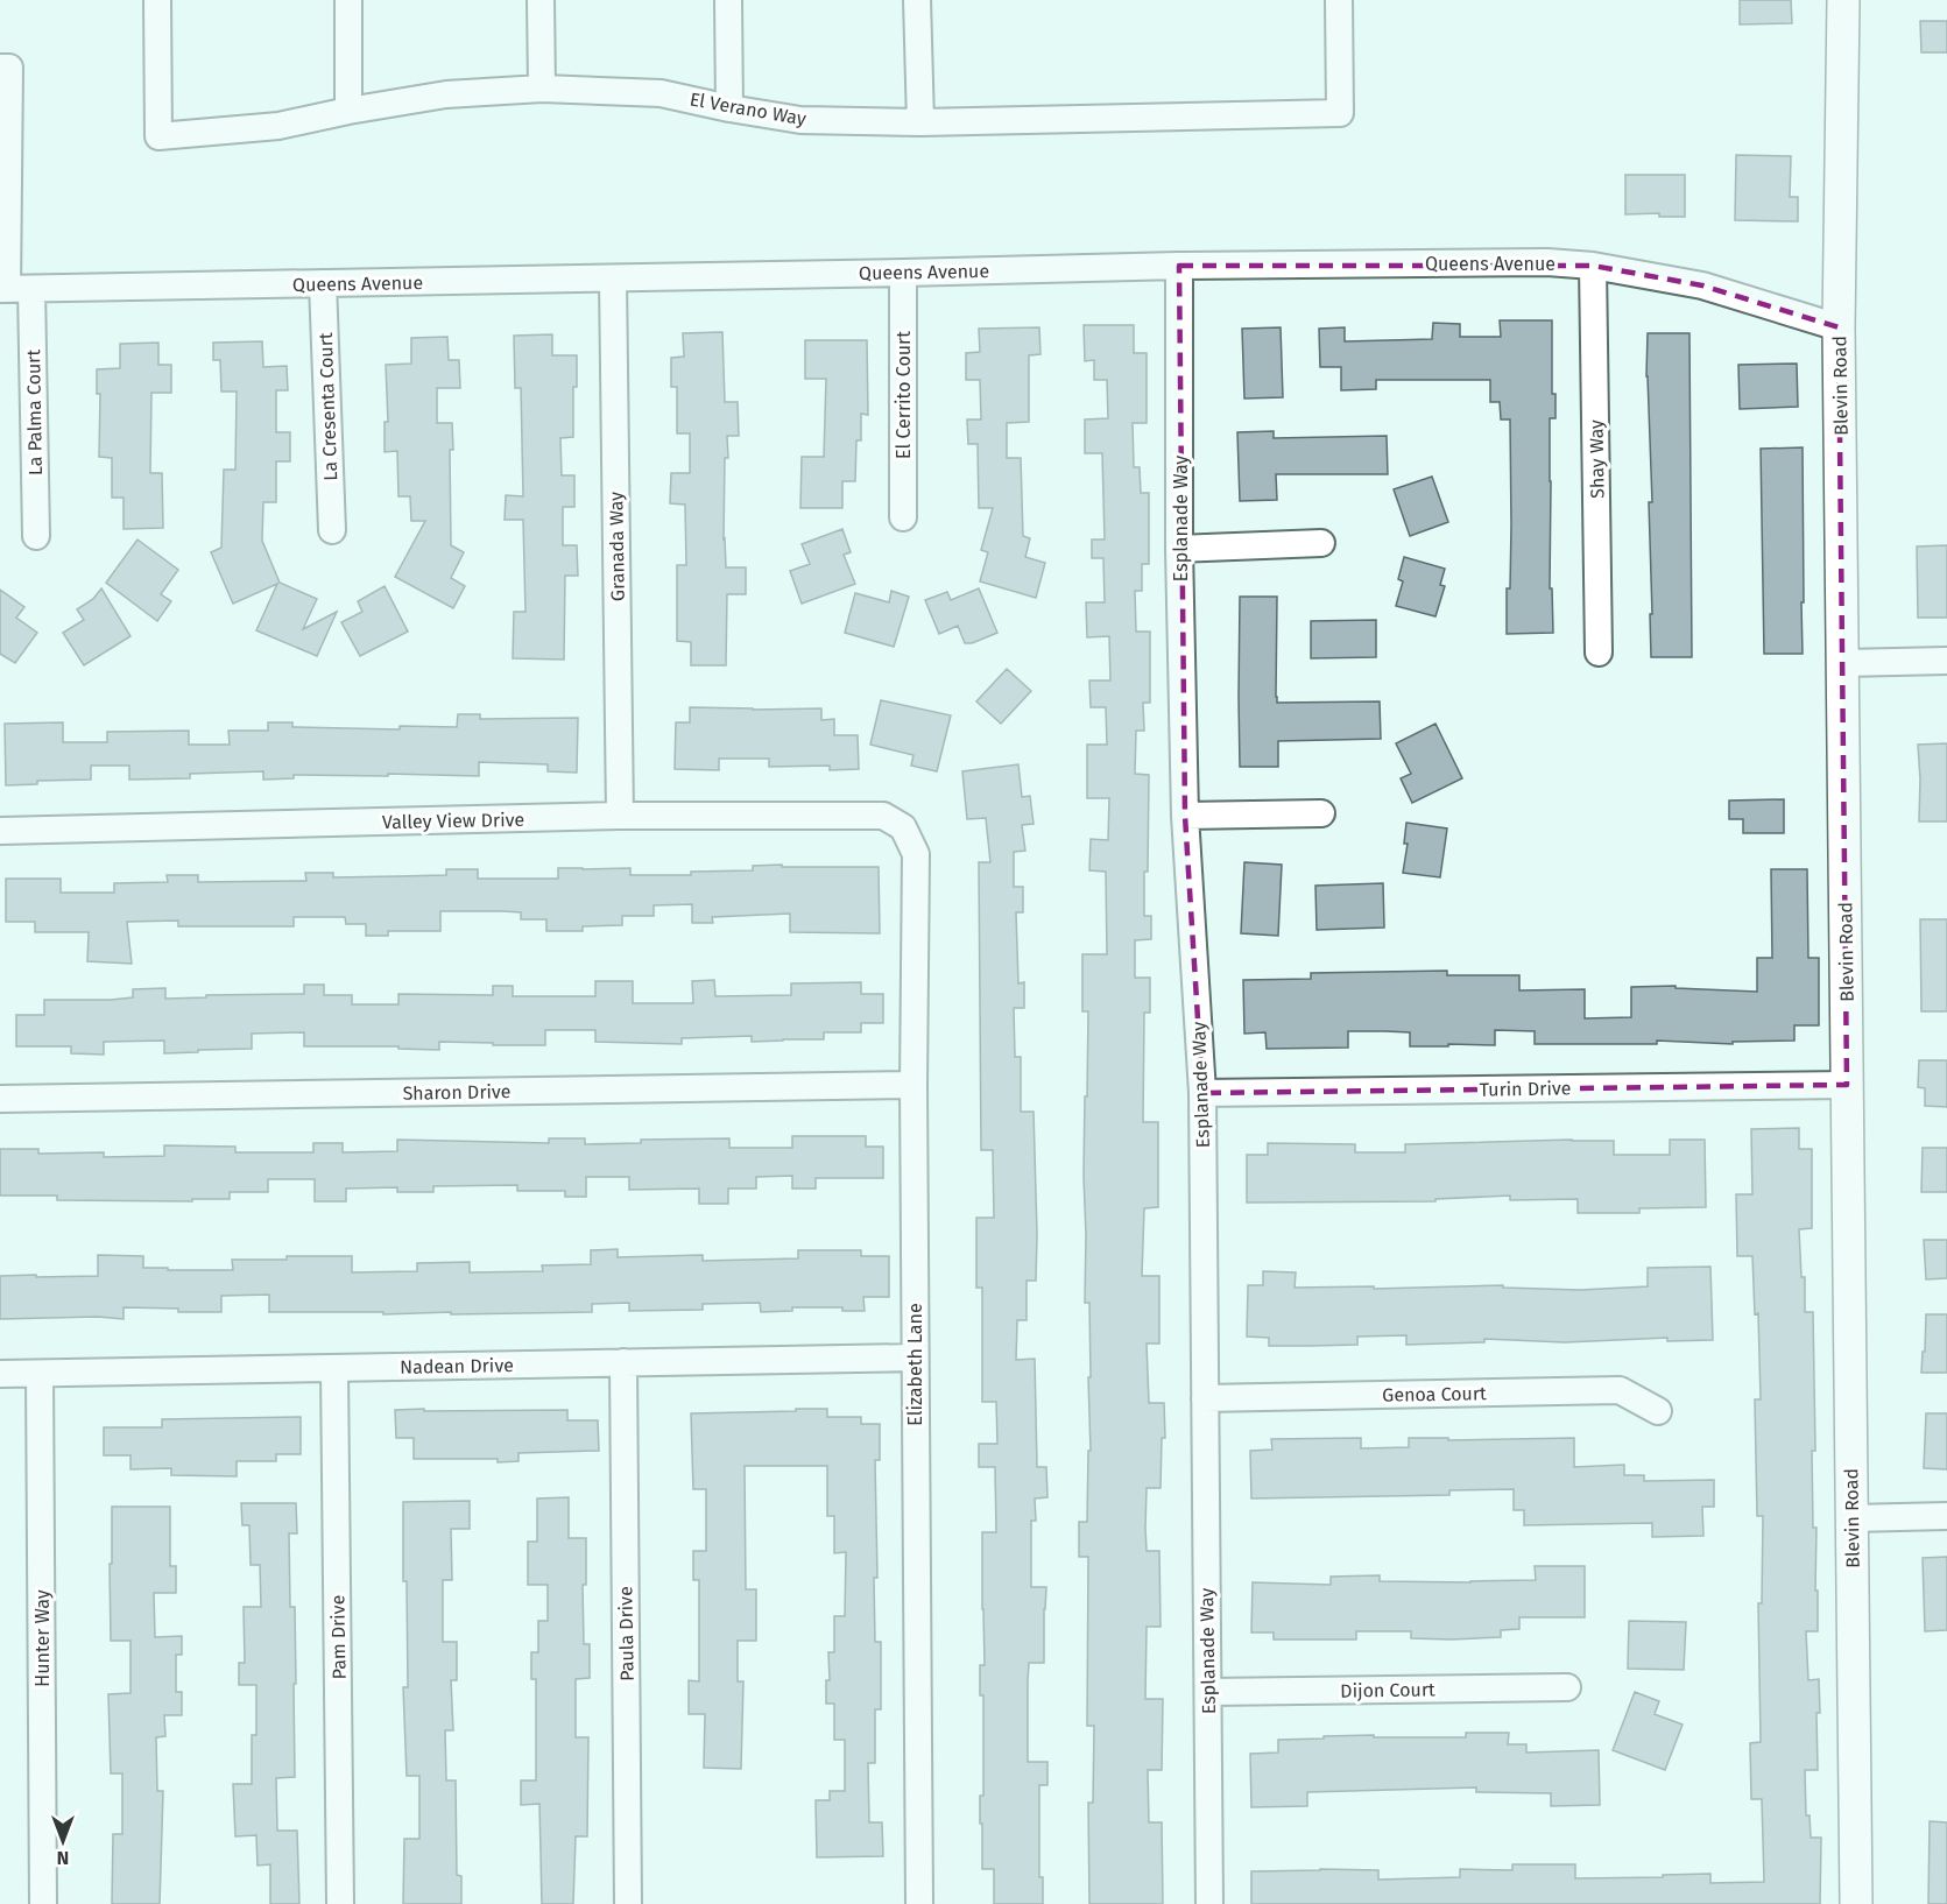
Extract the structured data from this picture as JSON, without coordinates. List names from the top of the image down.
{
  "streets": {
    "street": [
      "El Verano Way",
      "Queens Avenue",
      "Blevin Road",
      "El Cerrito Court",
      "La Cresenta Court",
      "La Palma Court",
      "Shay Way",
      "Esplanade Way",
      "Granada Way",
      "Valley View Drive",
      "Turin Drive",
      "Sharon Drive",
      "Elizabeth Lane",
      "Nadean Drive",
      "Genoa Court",
      "Paula Drive",
      "Pam Drive",
      "Hunter Way",
      "Dijon Court"
    ]
  },
  "crossings": [
    ["Queens Avenue", "Blevin Road"],
    ["Queens Avenue", "El Cerrito Court"],
    ["Queens Avenue", "La Cresenta Court"],
    ["Queens Avenue", "La Palma Court"],
    ["Queens Avenue", "Shay Way"],
    ["Queens Avenue", "Esplanade Way"],
    ["Queens Avenue", "Granada Way"],
    ["Blevin Road", "Turin Drive"],
    ["Esplanade Way", "Turin Drive"],
    ["Esplanade Way", "Genoa Court"],
    ["Esplanade Way", "Dijon Court"],
    ["Granada Way", "Valley View Drive"],
    ["Valley View Drive", "Elizabeth Lane"],
    ["Sharon Drive", "Elizabeth Lane"],
    ["Elizabeth Lane", "Nadean Drive"],
    ["Nadean Drive", "Paula Drive"],
    ["Nadean Drive", "Pam Drive"],
    ["Nadean Drive", "Hunter Way"]
  ],
  "north": "bottom"
}
